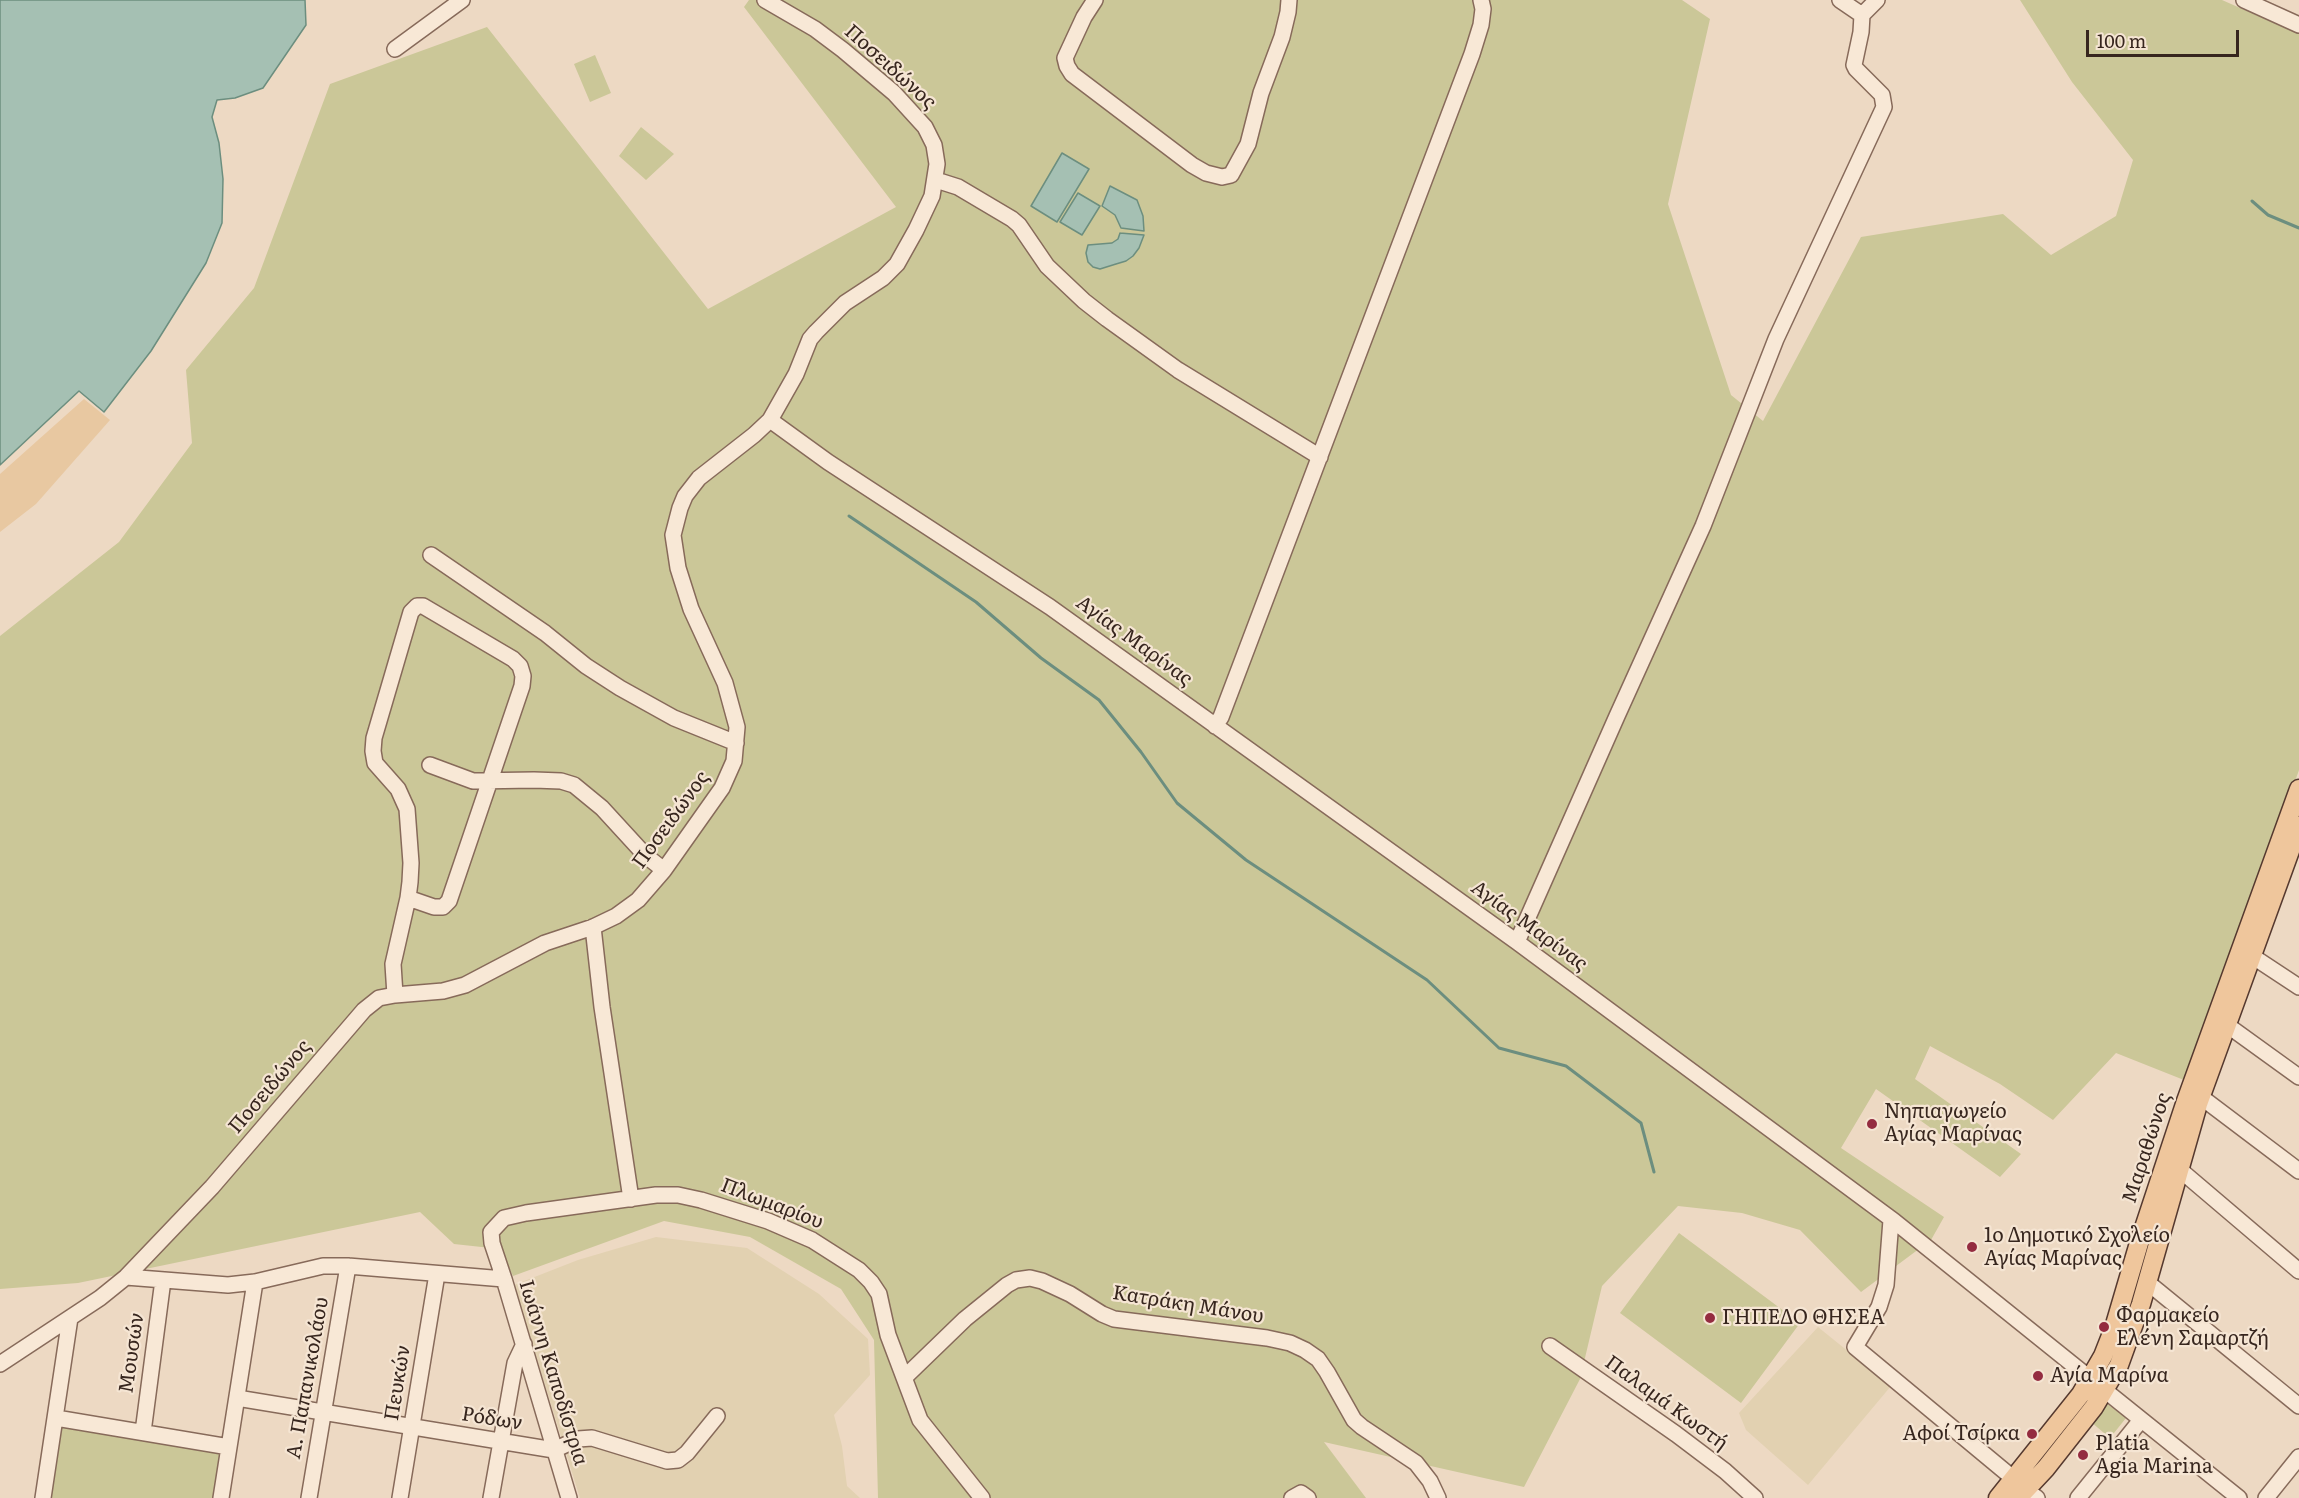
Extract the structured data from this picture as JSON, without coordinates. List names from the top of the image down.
{
  "streets": {
    "main road": ["Μαραθώνος"],
    "street": [
      "Ποσειδώνος",
      "Αγίας Μαρίνας",
      "Πλωμαρίου",
      "Κατράκη Μάνου",
      "Μουσών",
      "Ιωάννη Καποδίστρια",
      "Α. Παπανικολάου",
      "Πευκών",
      "Παλαμά Κωστή",
      "Ρόδων"
    ]
  },
  "crossings": [
    ["Ποσειδώνος", "Αγίας Μαρίνας"],
    ["Ποσειδώνος", "Ιωάννη Καποδίστρια"],
    ["Αγίας Μαρίνας", "Μαραθώνος"],
    ["Πλωμαρίου", "Κατράκη Μάνου"],
    ["Πλωμαρίου", "Ιωάννη Καποδίστρια"],
    ["Μουσών", "Ιωάννη Καποδίστρια"],
    ["Ιωάννη Καποδίστρια", "Α. Παπανικολάου"],
    ["Ιωάννη Καποδίστρια", "Πευκών"],
    ["Ιωάννη Καποδίστρια", "Ρόδων"],
    ["Α. Παπανικολάου", "Ρόδων"],
    ["Πευκών", "Ρόδων"]
  ],
  "places": [
    "Νηπιαγωγείο Αγίας Μαρίνας",
    "1ο Δημοτικό Σχολείο Αγίας Μαρίνας",
    "ΓΗΠΕΔΟ ΘΗΣΕΑ",
    "Φαρμακείο Ελένη Σαμαρτζή",
    "Αγία Μαρίνα",
    "Αφοί Τσίρκα",
    "Platia Agia Marina"
  ],
  "scale_bar": "100 m"
}
